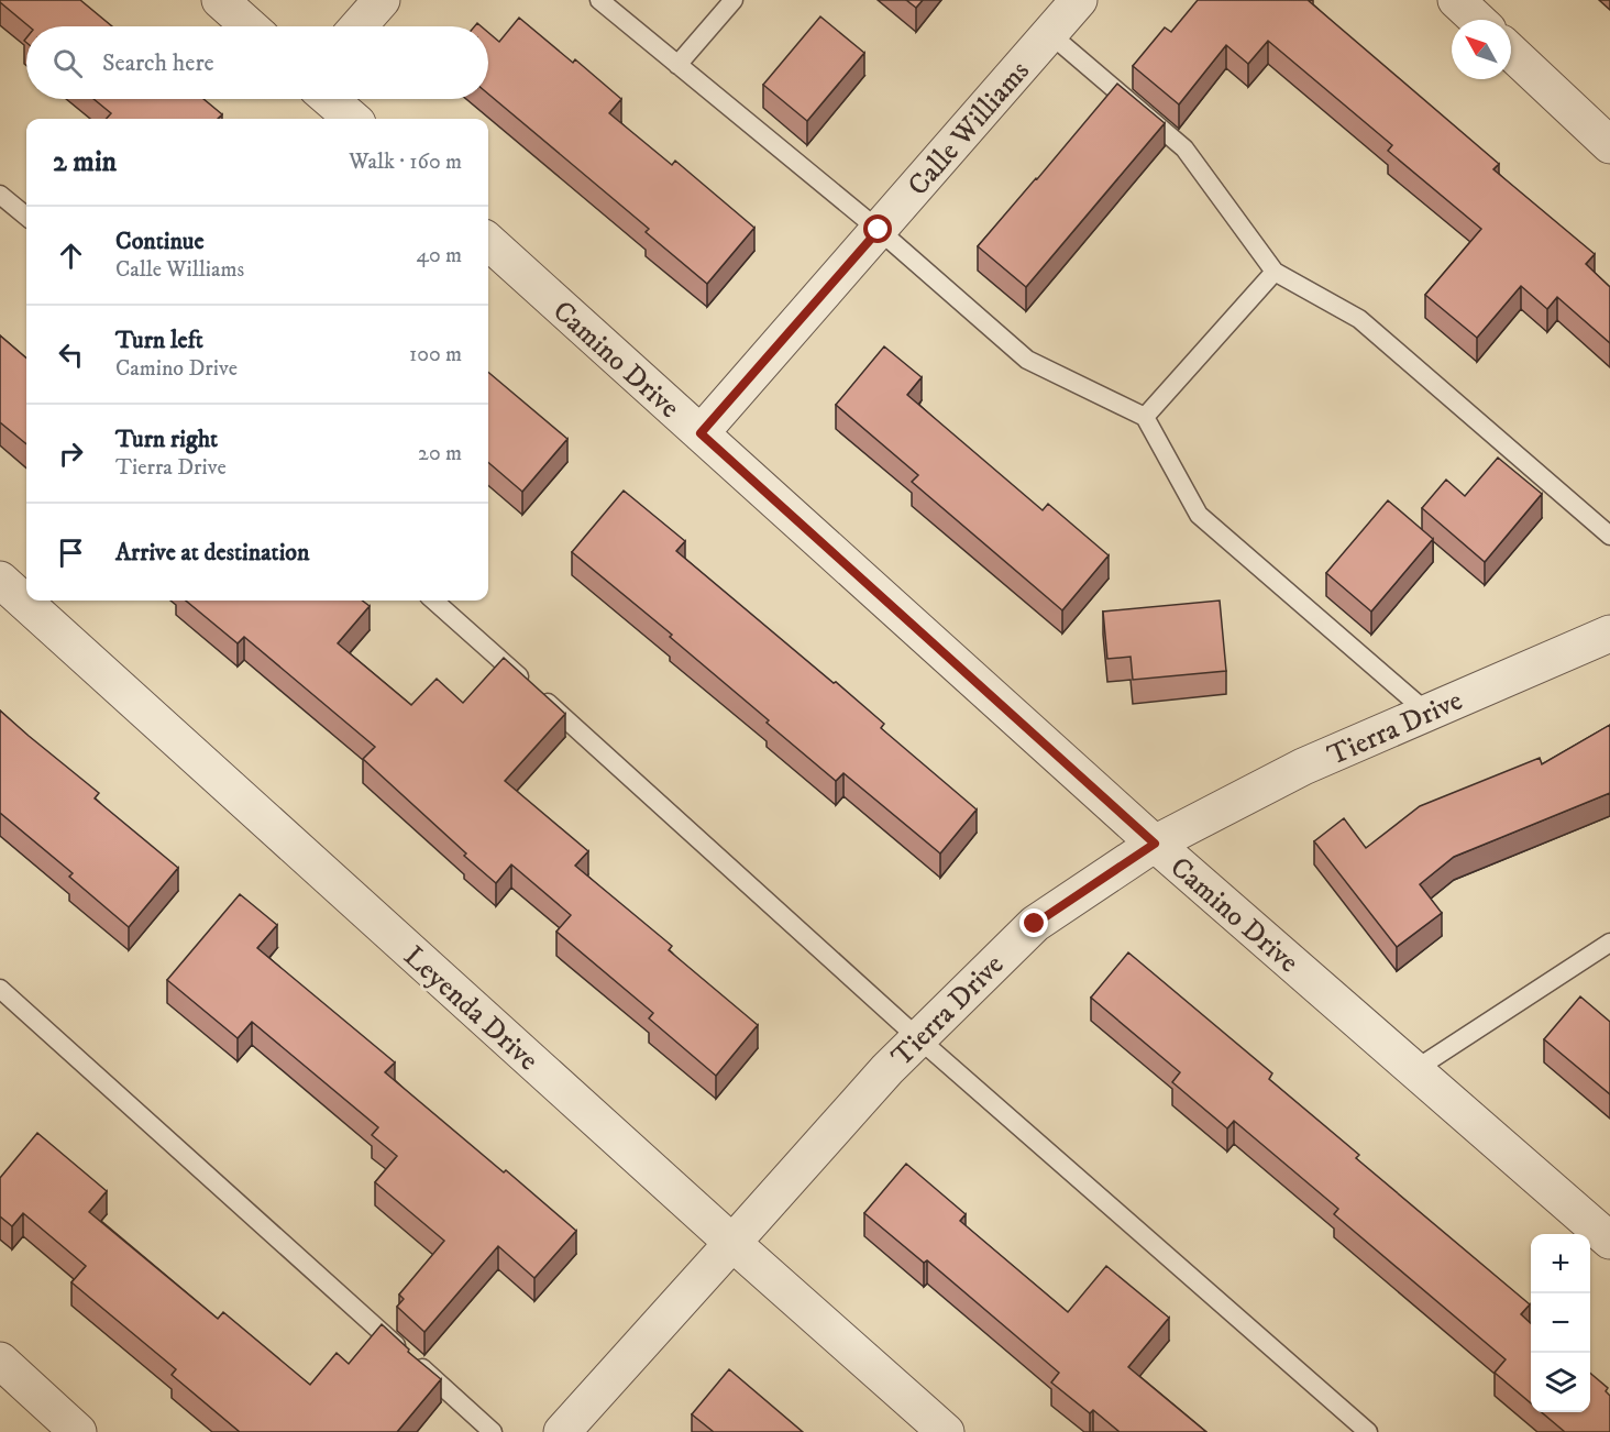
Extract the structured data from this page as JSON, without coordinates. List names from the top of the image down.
{
  "streets": {
    "street": [
      "Calle Williams",
      "Camino Drive",
      "Tierra Drive",
      "Leyenda Drive"
    ]
  },
  "crossings": [
    ["Calle Williams", "Camino Drive"],
    ["Camino Drive", "Tierra Drive"],
    ["Tierra Drive", "Leyenda Drive"]
  ],
  "north": "top left",
  "page": {
    "search": "Search here",
    "heading": ["2 min", "Walk · 160 m"],
    "list": [
      ["Continue", "Calle Williams", "40 m"],
      ["Turn left", "Camino Drive", "100 m"],
      ["Turn right", "Tierra Drive", "20 m"],
      "Arrive at destination"
    ],
    "map_buttons": ["+", "−"]
  }
}
